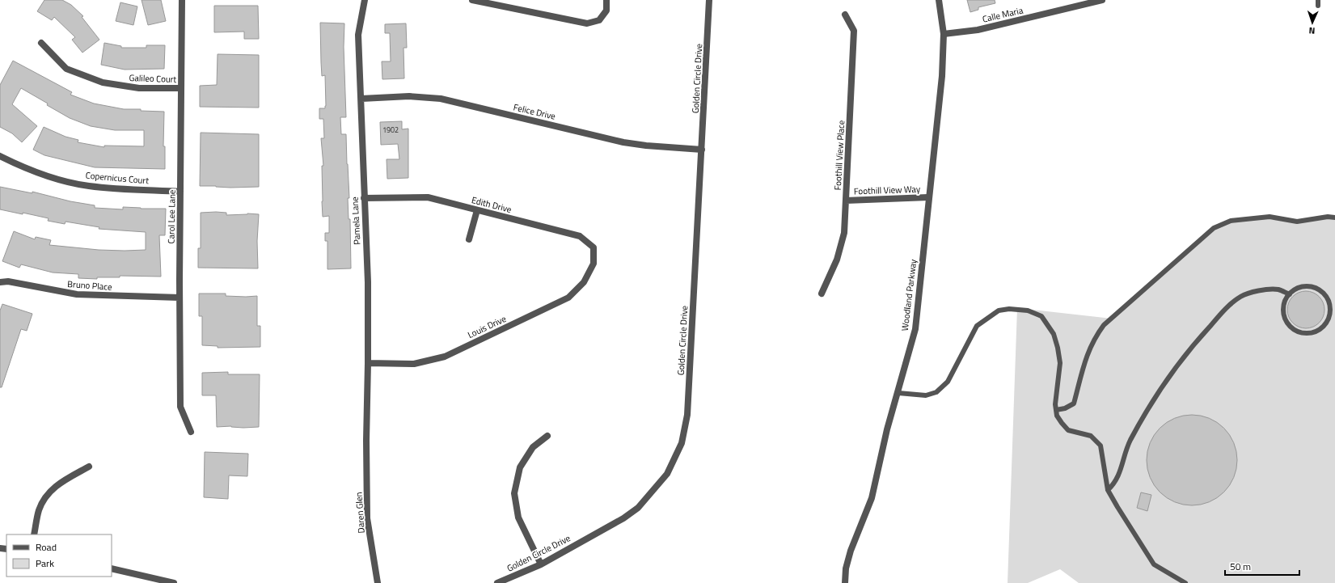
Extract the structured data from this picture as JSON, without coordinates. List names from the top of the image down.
{
  "streets": {
    "street": [
      "Calle Maria",
      "Galileo Court",
      "Golden Circle Drive",
      "Felice Drive",
      "Foothill View Place",
      "Copernicus Court",
      "Foothill View Way",
      "Edith Drive",
      "Carol Lee Lane",
      "Pamela Lane",
      "Bruno Place",
      "Woodland Parkway",
      "Louis Drive",
      "Daren Glen"
    ]
  },
  "crossings": [
    ["Calle Maria", "Woodland Parkway"],
    ["Galileo Court", "Carol Lee Lane"],
    ["Golden Circle Drive", "Felice Drive"],
    ["Felice Drive", "Pamela Lane"],
    ["Foothill View Place", "Foothill View Way"],
    ["Copernicus Court", "Carol Lee Lane"],
    ["Foothill View Way", "Woodland Parkway"],
    ["Edith Drive", "Pamela Lane"],
    ["Edith Drive", "Louis Drive"],
    ["Carol Lee Lane", "Bruno Place"],
    ["Pamela Lane", "Louis Drive"],
    ["Pamela Lane", "Daren Glen"]
  ],
  "house_numbers": ["1902"],
  "legend": ["Road", "Park"],
  "scale_bar": "50 m",
  "north": "bottom"
}
